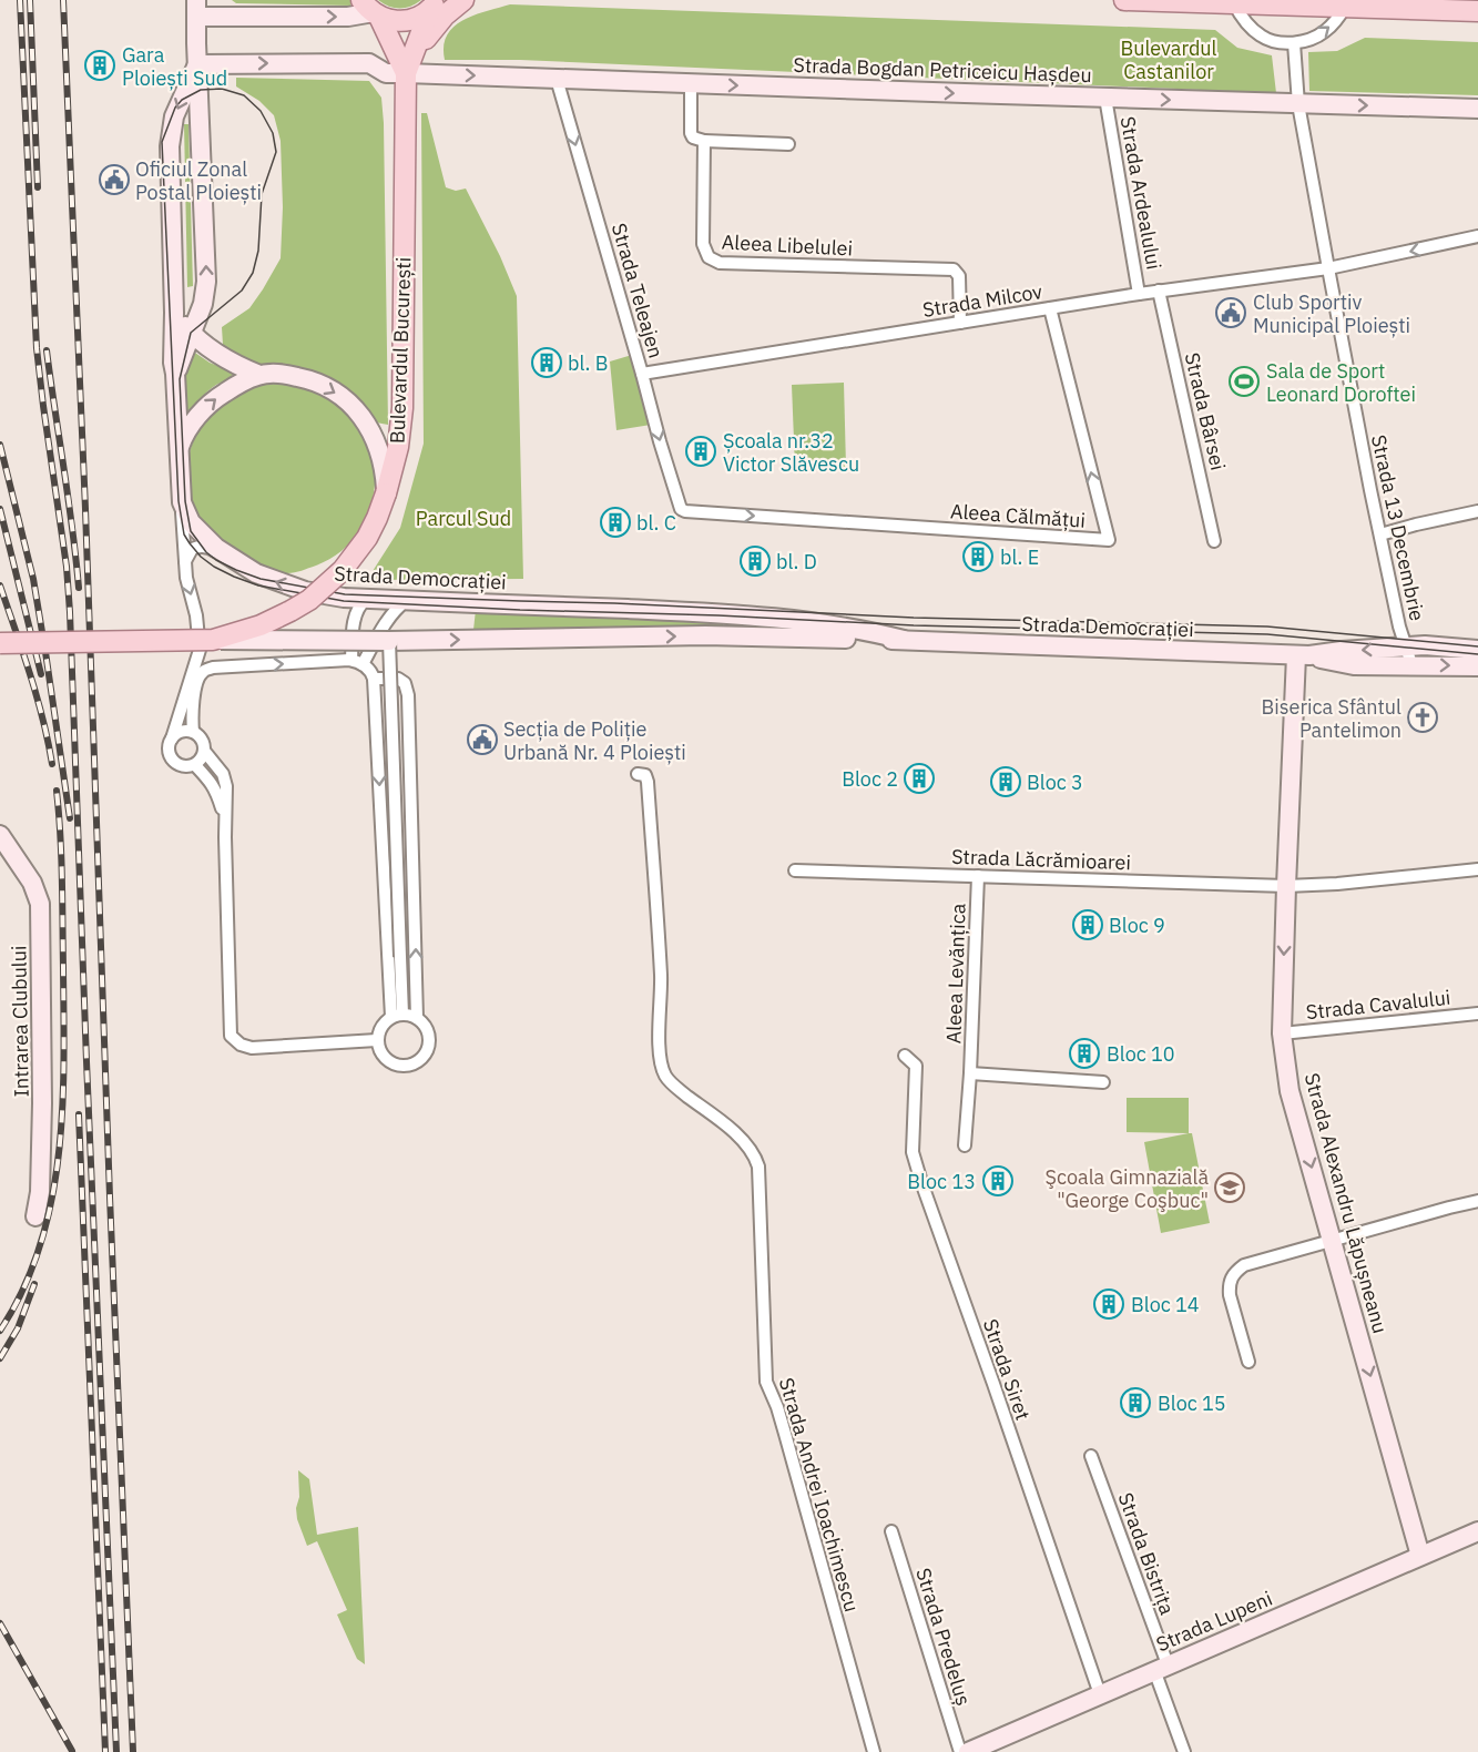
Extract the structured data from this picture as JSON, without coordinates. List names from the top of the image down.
{
  "streets": {
    "main road": [
      "Strada Bogdan Petriceicu Hașdeu",
      "Bulevardul București",
      "Strada Democrației",
      "Intrarea Clubului",
      "Strada Alexandru Lăpușneanu",
      "Strada Lupeni"
    ],
    "street": [
      "Strada Ardealului",
      "Aleea Libelulei",
      "Strada Teleajen",
      "Strada Milcov",
      "Strada Bârsei",
      "Aleea Călmățui",
      "Strada 13 Decembrie",
      "Strada Lăcrămioarei",
      "Aleea Levănțica",
      "Strada Cavalului",
      "Strada Siret",
      "Strada Andrei Ioachimescu",
      "Strada Bistrița",
      "Strada Predeluș"
    ]
  },
  "crossings": [
    ["Strada Bogdan Petriceicu Hașdeu", "Strada Ardealului"],
    ["Strada Bogdan Petriceicu Hașdeu", "Aleea Libelulei"],
    ["Strada Bogdan Petriceicu Hașdeu", "Strada Teleajen"],
    ["Strada Bogdan Petriceicu Hașdeu", "Bulevardul București"],
    ["Strada Bogdan Petriceicu Hașdeu", "Strada 13 Decembrie"],
    ["Strada Bogdan Petriceicu Hașdeu", "Strada Democrației"],
    ["Strada Ardealului", "Strada Milcov"],
    ["Aleea Libelulei", "Strada Milcov"],
    ["Strada Teleajen", "Strada Milcov"],
    ["Strada Teleajen", "Aleea Călmățui"],
    ["Strada Milcov", "Strada Bârsei"],
    ["Strada Milcov", "Aleea Călmățui"],
    ["Strada Milcov", "Strada 13 Decembrie"],
    ["Bulevardul București", "Strada Democrației"],
    ["Strada 13 Decembrie", "Strada Democrației"],
    ["Strada Democrației", "Strada Alexandru Lăpușneanu"],
    ["Strada Lăcrămioarei", "Aleea Levănțica"],
    ["Strada Lăcrămioarei", "Strada Alexandru Lăpușneanu"],
    ["Strada Cavalului", "Strada Alexandru Lăpușneanu"],
    ["Strada Alexandru Lăpușneanu", "Strada Lupeni"],
    ["Strada Siret", "Strada Lupeni"],
    ["Strada Bistrița", "Strada Lupeni"]
  ],
  "one_way": ["Strada Teleajen", "Strada Alexandru Lăpușneanu"],
  "parks": ["Bulevardul Castanilor", "Parcul Sud"],
  "places": {
    "building": [
      "Gara Ploiești Sud",
      "bl. B",
      "Școala nr.32 Victor Slăvescu",
      "bl. C",
      "bl. E",
      "bl. D",
      "Bloc 2",
      "Bloc 3",
      "Bloc 9",
      "Bloc 10",
      "Bloc 13",
      "Bloc 14",
      "Bloc 15"
    ],
    "public building": ["Oficiul Zonal Postal Ploiești", "Club Sportiv Municipal Ploiești", "Secția de Poliție Urbană Nr. 4 Ploiești"],
    "sports": ["Sala de Sport Leonard Doroftei"],
    "church": ["Biserica Sfântul Pantelimon"],
    "school or university": ["Şcoala Gimnazială \"George Coşbuc\""]
  }
}
